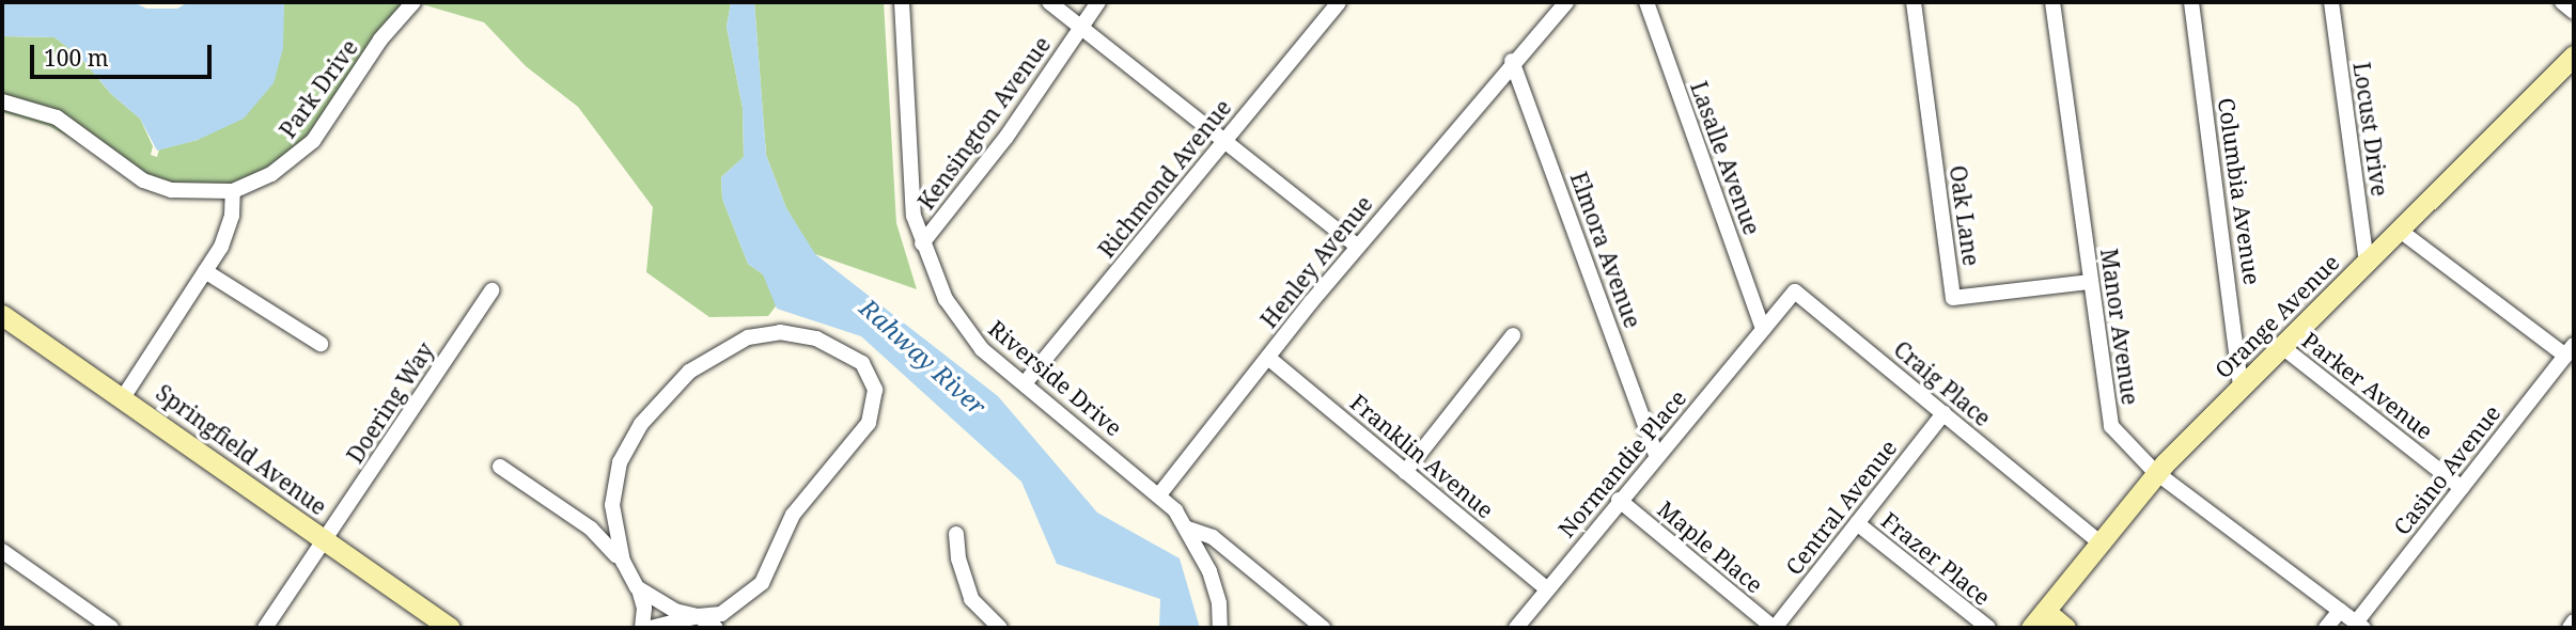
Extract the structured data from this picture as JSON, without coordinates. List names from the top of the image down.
{
  "streets": {
    "street": [
      "Park Drive",
      "Kensington Avenue",
      "Locust Drive",
      "Lasalle Avenue",
      "Richmond Avenue",
      "Columbia Avenue",
      "Oak Lane",
      "Elmora Avenue",
      "Henley Avenue",
      "Orange Avenue",
      "Manor Avenue",
      "Riverside Drive",
      "Craig Place",
      "Parker Avenue",
      "Doering Way",
      "Springfield Avenue",
      "Franklin Avenue",
      "Normandie Place",
      "Casino Avenue",
      "Central Avenue",
      "Maple Place",
      "Frazer Place"
    ]
  },
  "crossings": [
    ["Kensington Avenue", "Riverside Drive"],
    ["Locust Drive", "Orange Avenue"],
    ["Lasalle Avenue", "Craig Place"],
    ["Lasalle Avenue", "Normandie Place"],
    ["Richmond Avenue", "Riverside Drive"],
    ["Columbia Avenue", "Orange Avenue"],
    ["Oak Lane", "Manor Avenue"],
    ["Elmora Avenue", "Henley Avenue"],
    ["Elmora Avenue", "Normandie Place"],
    ["Henley Avenue", "Riverside Drive"],
    ["Henley Avenue", "Franklin Avenue"],
    ["Orange Avenue", "Manor Avenue"],
    ["Orange Avenue", "Craig Place"],
    ["Orange Avenue", "Parker Avenue"],
    ["Manor Avenue", "Casino Avenue"],
    ["Craig Place", "Normandie Place"],
    ["Craig Place", "Central Avenue"],
    ["Parker Avenue", "Casino Avenue"],
    ["Doering Way", "Springfield Avenue"],
    ["Franklin Avenue", "Normandie Place"],
    ["Normandie Place", "Maple Place"],
    ["Central Avenue", "Maple Place"],
    ["Central Avenue", "Frazer Place"]
  ],
  "water": ["Rahway River"],
  "scale_bar": "100 m"
}
